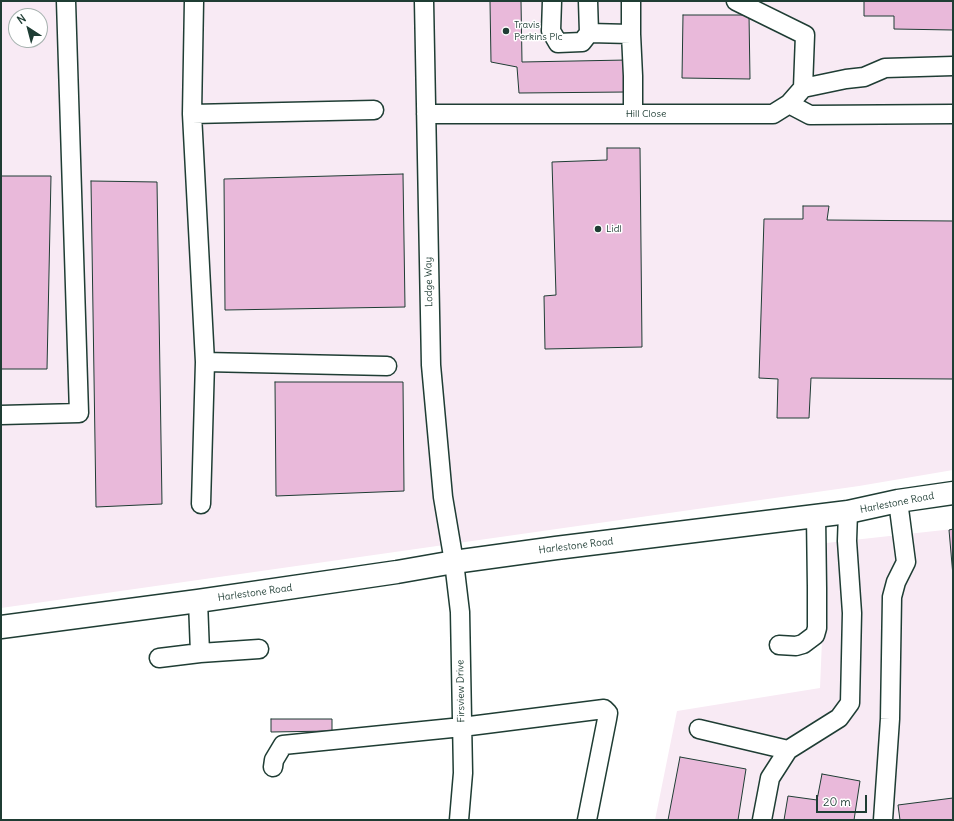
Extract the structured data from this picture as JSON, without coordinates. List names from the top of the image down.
{
  "streets": {
    "main road": ["Harlestone Road"],
    "street": ["Hill Close", "Lodge Way", "Firsview Drive"]
  },
  "crossings": [
    ["Hill Close", "Lodge Way"],
    ["Lodge Way", "Harlestone Road"],
    ["Lodge Way", "Firsview Drive"],
    ["Harlestone Road", "Firsview Drive"]
  ],
  "places": ["Travis Perkins Plc", "Lidl"],
  "scale_bar": "20 m",
  "north": "top left"
}
